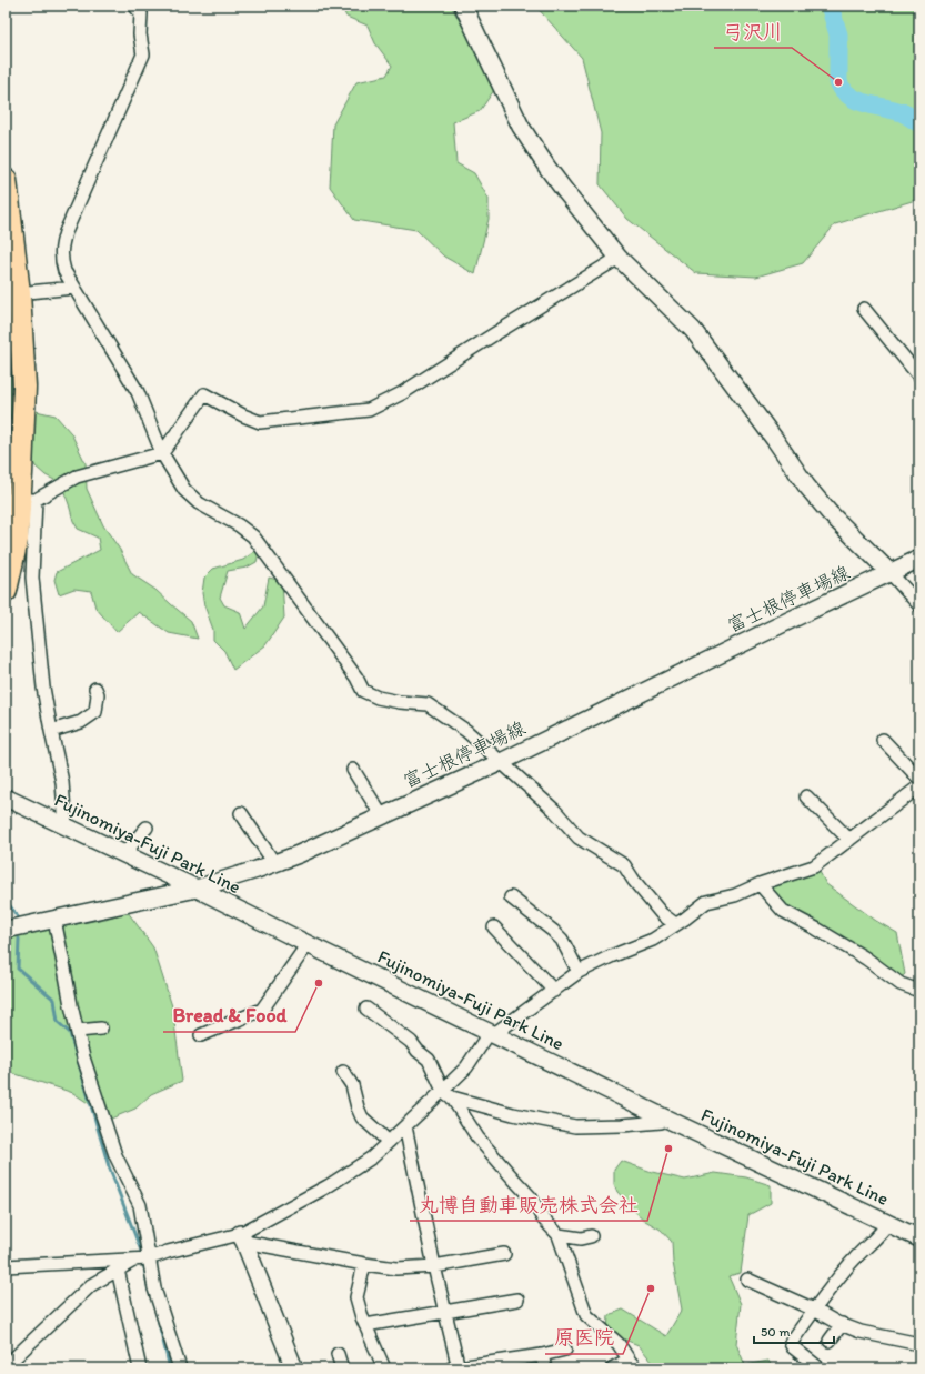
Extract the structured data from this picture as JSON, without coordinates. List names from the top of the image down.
{
  "streets": {
    "main road": ["富士根停車場線", "Fujinomiya-Fuji Park Line"]
  },
  "crossings": [
    ["富士根停車場線", "Fujinomiya-Fuji Park Line"]
  ],
  "places": [
    "弓沢川",
    "Bread & Food",
    "丸博自動車販売株式会社",
    "原医院"
  ],
  "scale_bar": "50 m"
}
